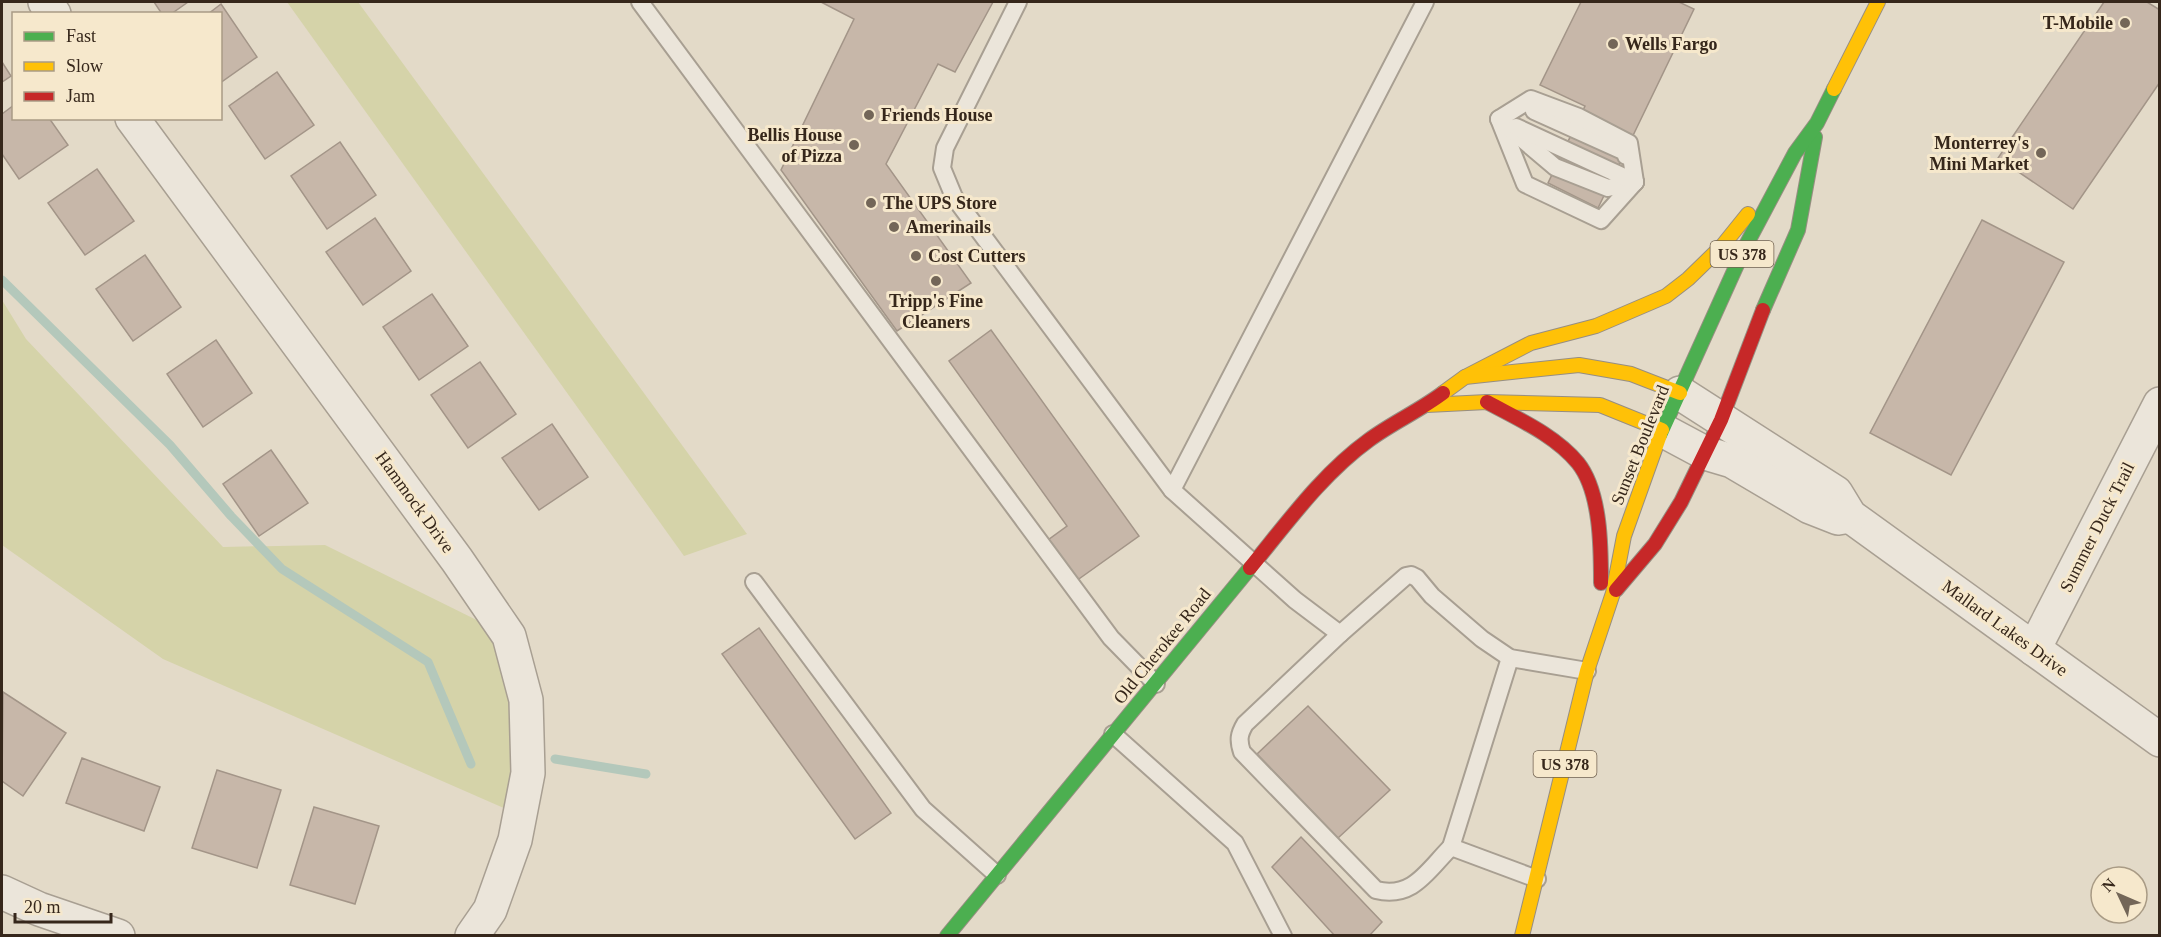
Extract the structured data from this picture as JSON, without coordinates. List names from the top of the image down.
{
  "streets": {
    "main road": ["US 378", "Sunset Boulevard", "Old Cherokee Road"],
    "street": ["Hammock Drive", "Summer Duck Trail", "Mallard Lakes Drive"]
  },
  "crossings": [
    ["Sunset Boulevard", "Mallard Lakes Drive"],
    ["Sunset Boulevard", "Old Cherokee Road"],
    ["Summer Duck Trail", "Mallard Lakes Drive"],
    ["Mallard Lakes Drive", "Old Cherokee Road"]
  ],
  "places": [
    "T-Mobile",
    "Wells Fargo",
    "Friends House",
    "Bellis House of Pizza",
    "Monterrey's Mini Market",
    "The UPS Store",
    "Amerinails",
    "Cost Cutters",
    "Tripp's Fine Cleaners"
  ],
  "legend": ["Fast", "Slow", "Jam"],
  "scale_bar": "20 m",
  "north": "top left"
}
